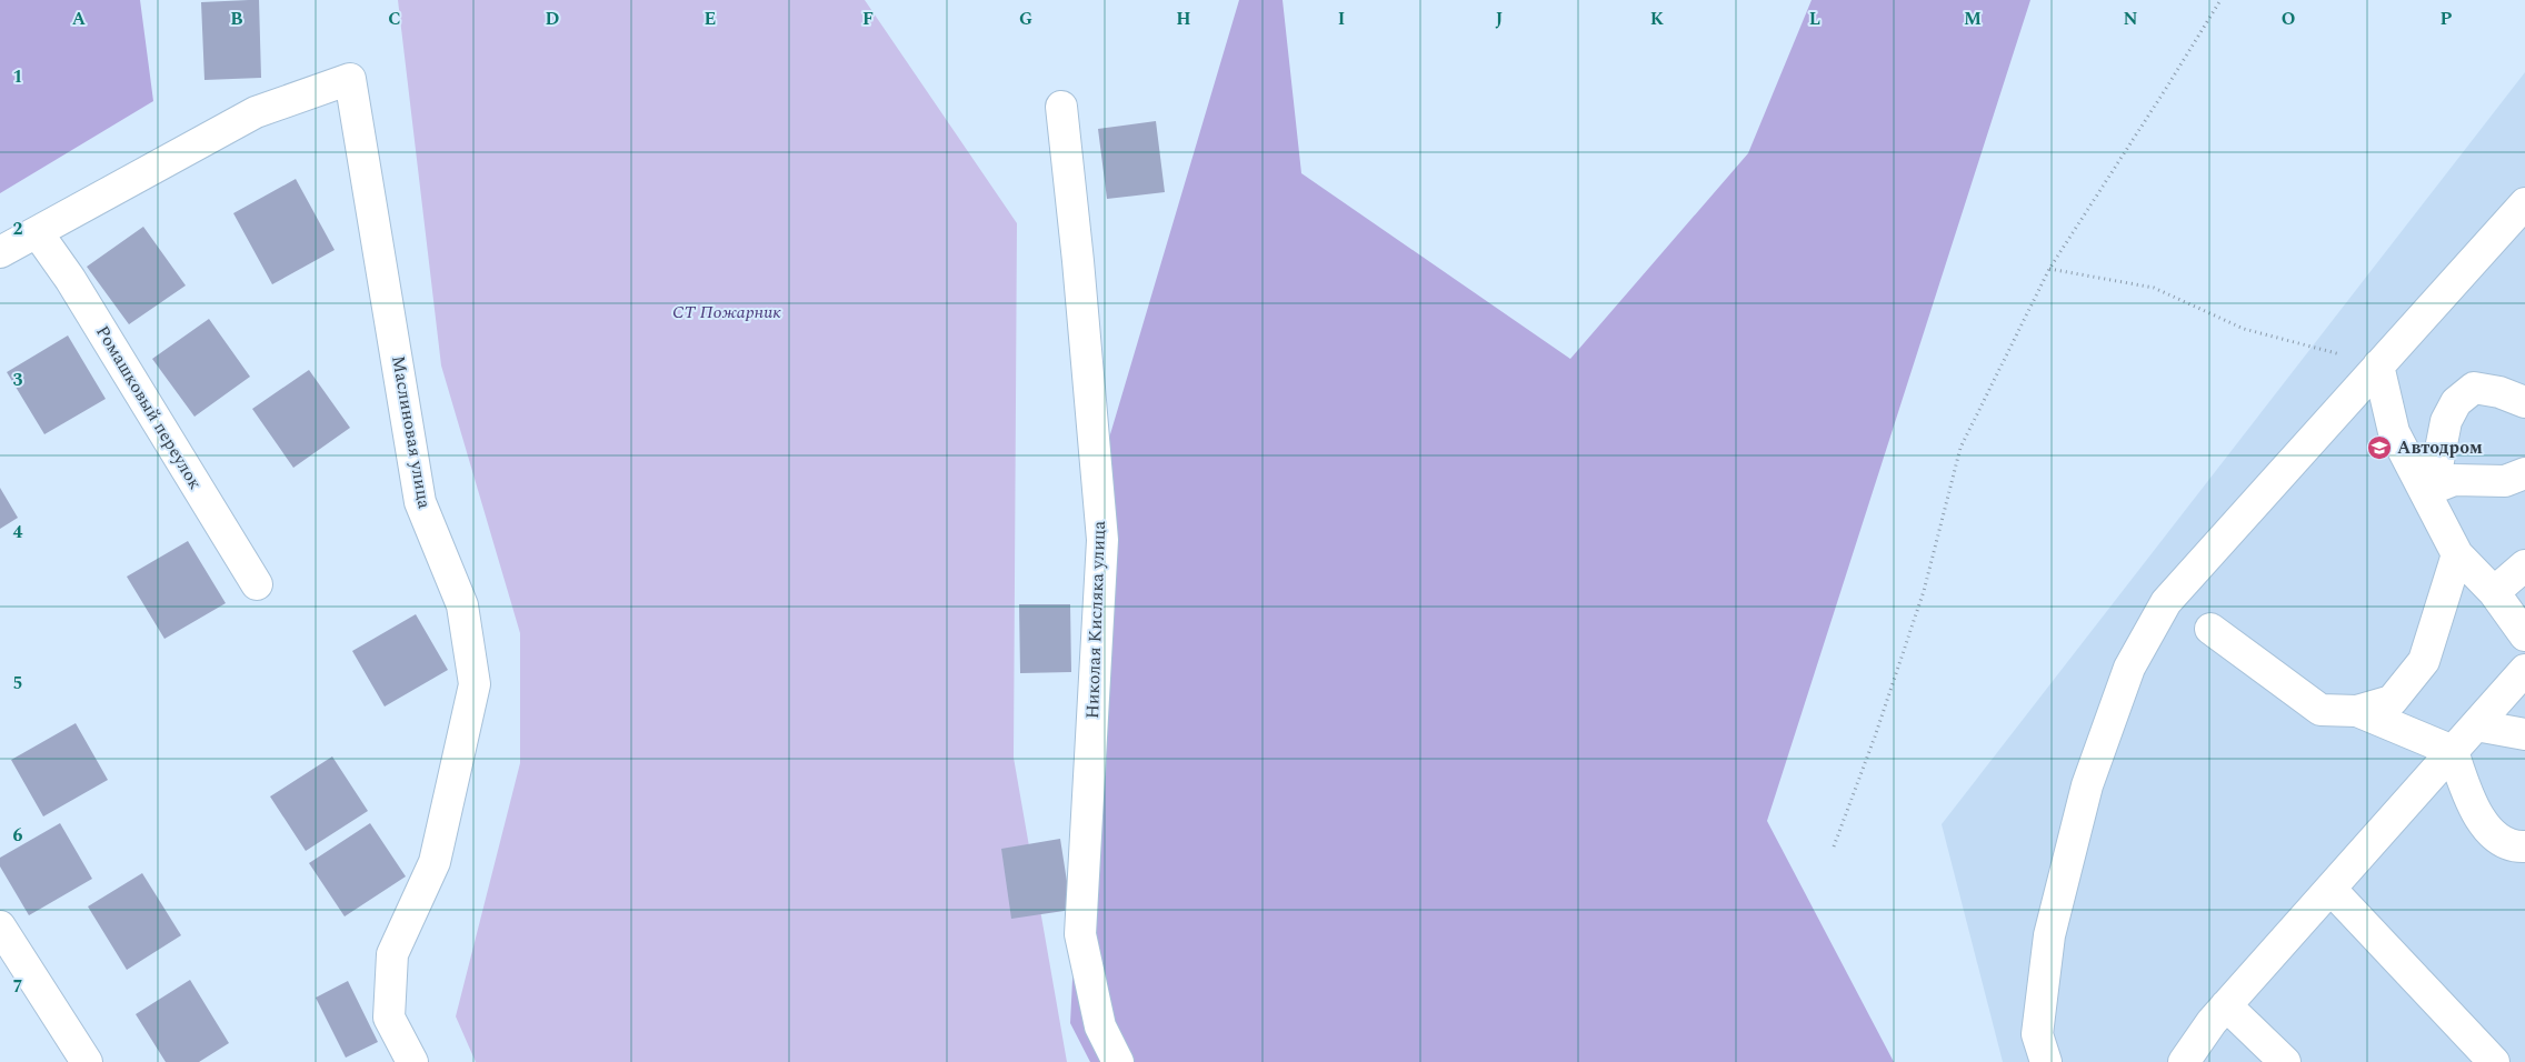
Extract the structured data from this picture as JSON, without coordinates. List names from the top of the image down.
{
  "streets": {
    "lane": ["Ромашковый переулок", "Маслиновая улица", "Николая Кисляка улица"]
  },
  "crossings": [
    ["Ромашковый переулок", "Маслиновая улица"]
  ],
  "parks": ["СТ Пожарник"],
  "places": {
    "school or university": ["Автодром"]
  },
  "grid": {
    "columns": [
      "A",
      "B",
      "C",
      "D",
      "E",
      "F",
      "G",
      "H",
      "I",
      "J",
      "K",
      "L",
      "M",
      "N",
      "O",
      "P"
    ],
    "rows": [
      "1",
      "2",
      "3",
      "4",
      "5",
      "6",
      "7"
    ]
  }
}
